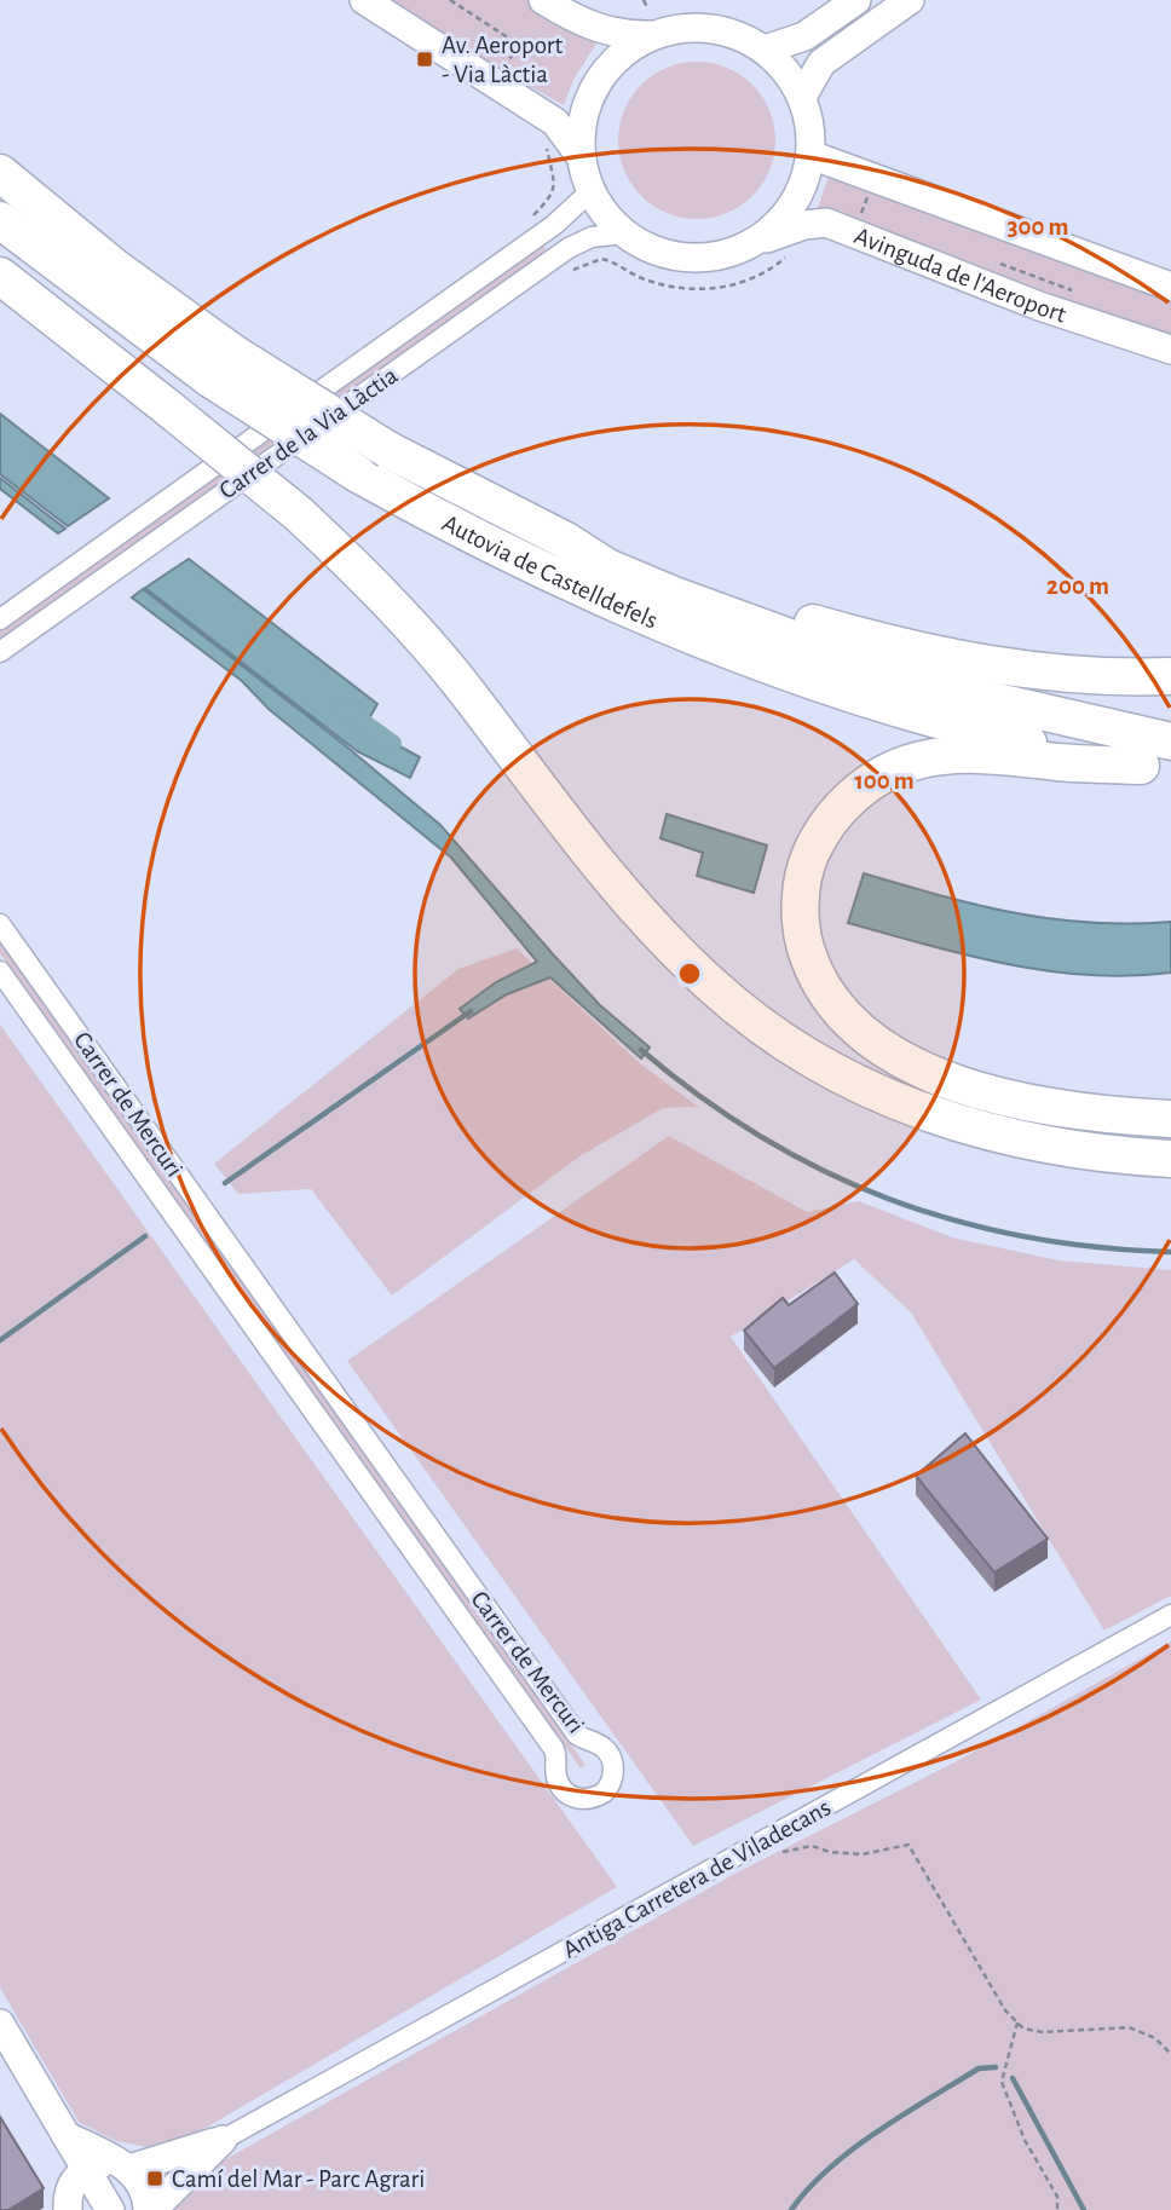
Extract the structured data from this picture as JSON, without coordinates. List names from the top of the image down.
{
  "streets": {
    "highway": ["Autovia de Castelldefels"],
    "street": [
      "Avinguda de l'Aeroport",
      "Carrer de la Via Làctia",
      "Carrer de Mercuri",
      "Antiga Carretera de Viladecans"
    ]
  },
  "crossings": [
    ["Avinguda de l'Aeroport", "Carrer de la Via Làctia"]
  ],
  "places": {
    "transit": ["Av. Aeroport - Via Làctia", "Camí del Mar - Parc Agrari"]
  },
  "rings": ["300 m", "200 m", "100 m"]
}
